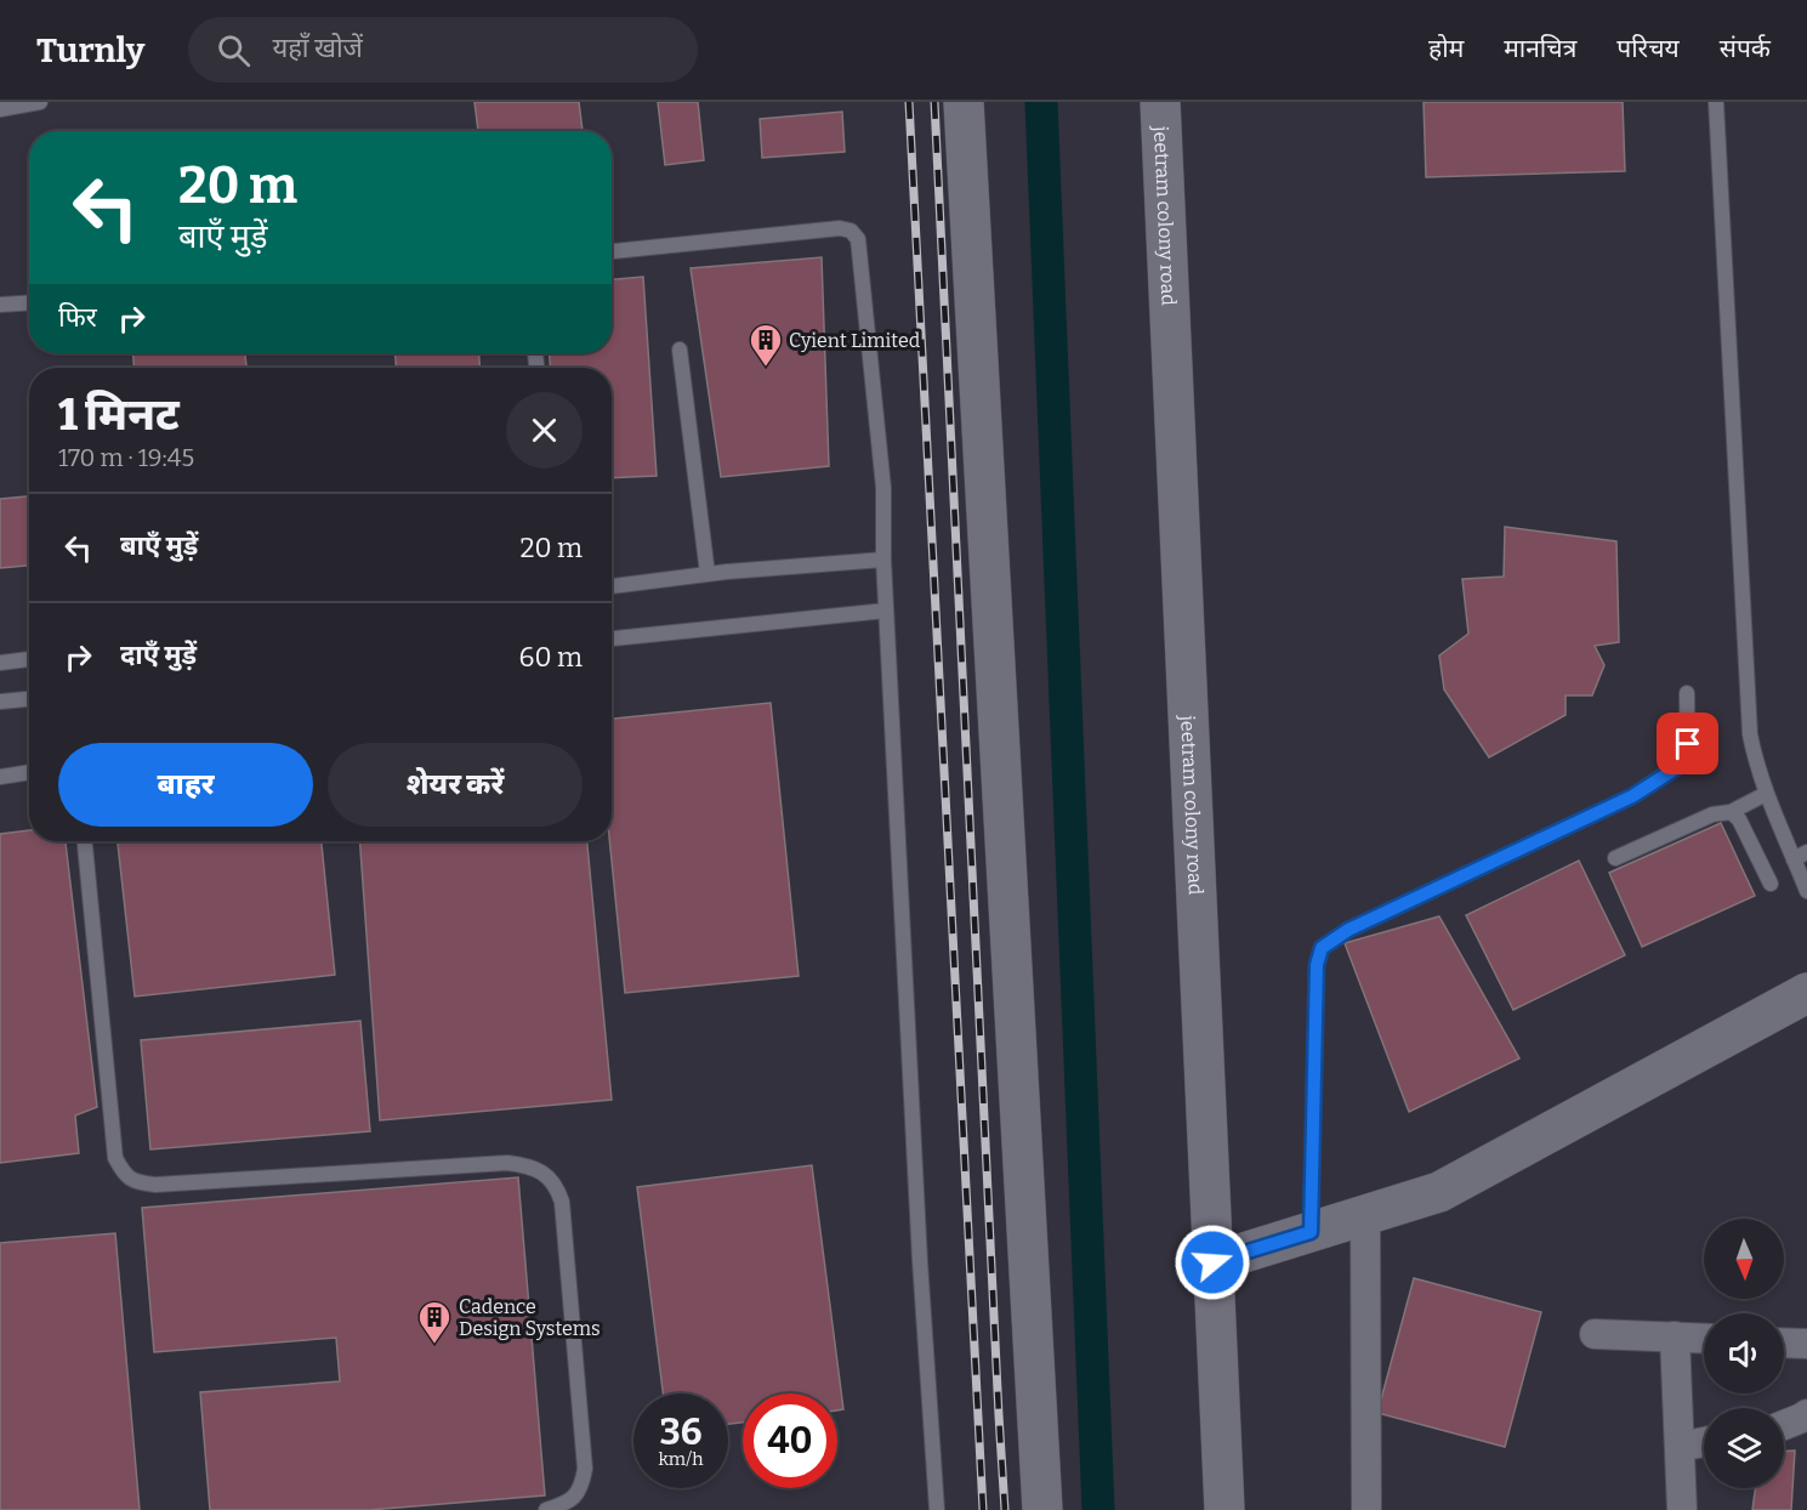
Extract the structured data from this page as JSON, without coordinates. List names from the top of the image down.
{
  "streets": {
    "street": ["jeetram colony road"]
  },
  "places": {
    "building": ["Cyient Limited", "Cadence Design Systems"]
  },
  "north": "bottom",
  "page": {
    "header": "Turnly",
    "search": "यहाँ खोजें",
    "nav": [
      "होम",
      "मानचित्र",
      "परिचय",
      "संपर्क"
    ],
    "turn": ["20 m", "बाएँ मुड़ें"],
    "then": "फिर",
    "heading": ["1 मिनट", "170 m · 19:45"],
    "list": [
      {
        "name": "बाएँ मुड़ें",
        "value": "20 m"
      },
      {
        "name": "दाएँ मुड़ें",
        "value": "60 m"
      }
    ],
    "buttons": ["बाहर", "शेयर करें"],
    "speed": "36 km/h",
    "limit": "40"
  }
}
